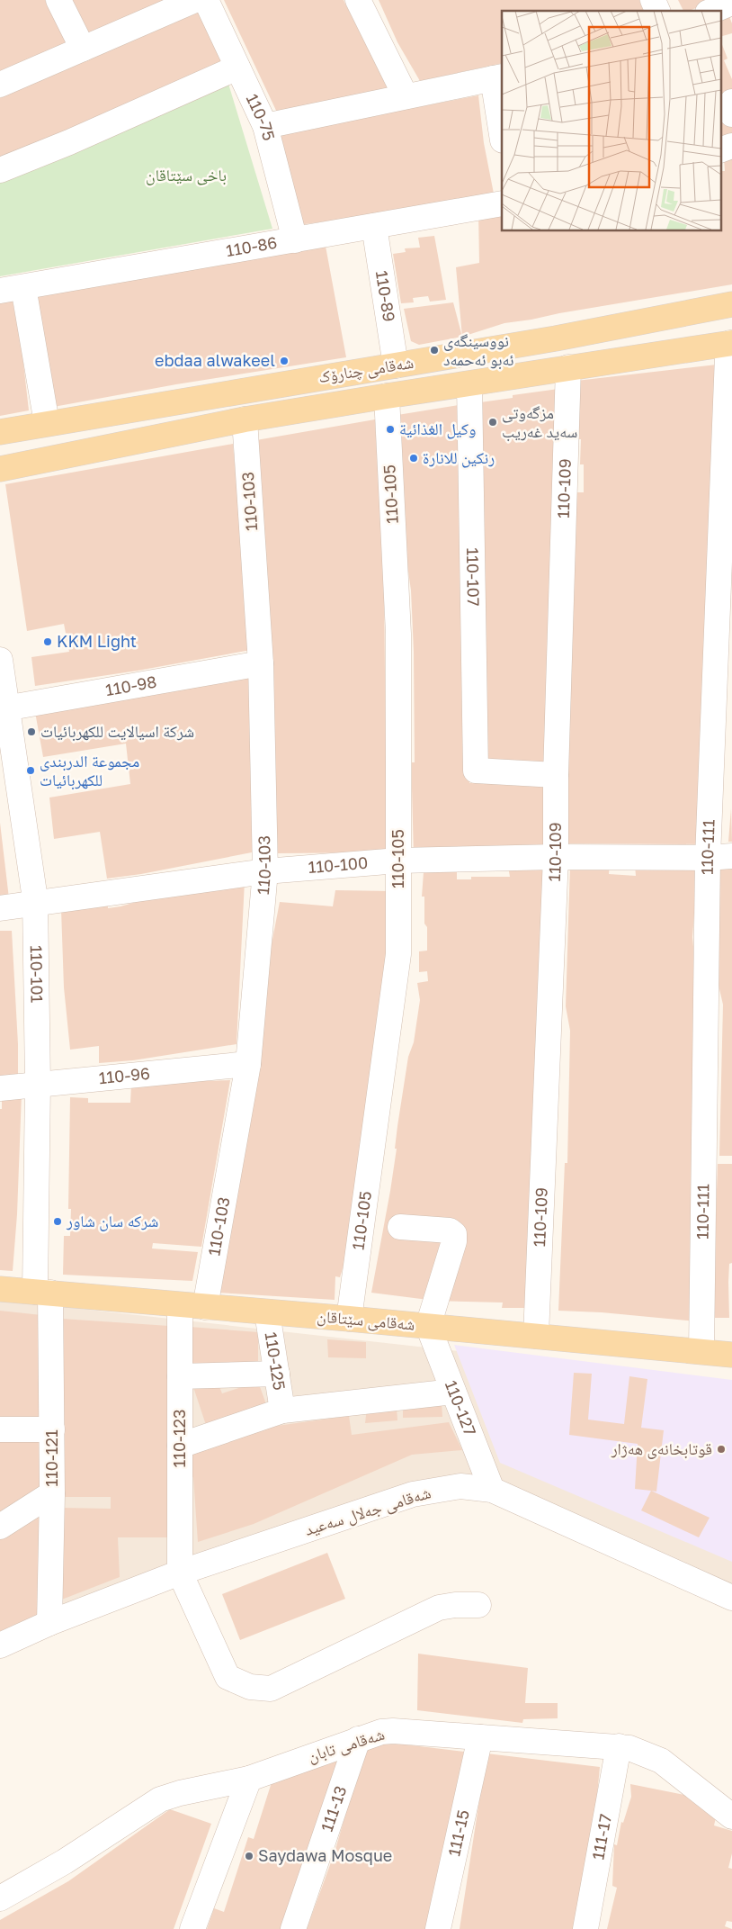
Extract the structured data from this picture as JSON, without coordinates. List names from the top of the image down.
{
  "streets": {
    "main road": ["شەقامی چنارۆک", "شەقامی سێتاقان"],
    "street": [
      "110-75",
      "110-86",
      "110-89",
      "110-109",
      "110-105",
      "110-103",
      "110-107",
      "110-98",
      "110-111",
      "110-100",
      "110-101",
      "110-96",
      "110-125",
      "110-127",
      "110-123",
      "110-121",
      "شەقامی جەلال سەعید",
      "شەقامی تابان",
      "111-13",
      "111-15",
      "111-17"
    ]
  },
  "crossings": [
    ["110-75", "110-86"],
    ["110-86", "110-89"],
    ["110-89", "شەقامی چنارۆک"],
    ["شەقامی چنارۆک", "110-109"],
    ["شەقامی چنارۆک", "110-105"],
    ["شەقامی چنارۆک", "110-103"],
    ["شەقامی چنارۆک", "110-107"],
    ["شەقامی چنارۆک", "110-111"],
    ["110-109", "110-107"],
    ["110-109", "110-100"],
    ["110-109", "شەقامی سێتاقان"],
    ["110-105", "110-100"],
    ["110-105", "شەقامی سێتاقان"],
    ["110-103", "110-98"],
    ["110-103", "110-100"],
    ["110-103", "110-96"],
    ["110-103", "شەقامی سێتاقان"],
    ["110-98", "110-101"],
    ["110-111", "110-100"],
    ["110-111", "شەقامی سێتاقان"],
    ["110-100", "110-101"],
    ["110-101", "110-96"],
    ["110-101", "شەقامی سێتاقان"],
    ["110-101", "110-121"],
    ["شەقامی سێتاقان", "110-125"],
    ["شەقامی سێتاقان", "110-127"],
    ["شەقامی سێتاقان", "110-123"],
    ["شەقامی سێتاقان", "110-121"],
    ["110-127", "شەقامی جەلال سەعید"],
    ["110-123", "شەقامی جەلال سەعید"],
    ["110-121", "شەقامی جەلال سەعید"],
    ["شەقامی تابان", "111-13"],
    ["شەقامی تابان", "111-15"],
    ["شەقامی تابان", "111-17"]
  ],
  "parks": ["باخی سێتاقان"],
  "places": [
    "نووسینگەی ئەبو ئەحمەد",
    "ebdaa alwakeel",
    "مزگەوتی سەید غەریب",
    "وكيل الغذائية",
    "رنكين للانارة",
    "KKM Light",
    "شركة اسيالايت للكهربائيات",
    "مجموعة الدربندی للكهربائیات",
    "شرکە سان شاور",
    "قوتابخانەی هەژار",
    "Saydawa Mosque"
  ]
}
